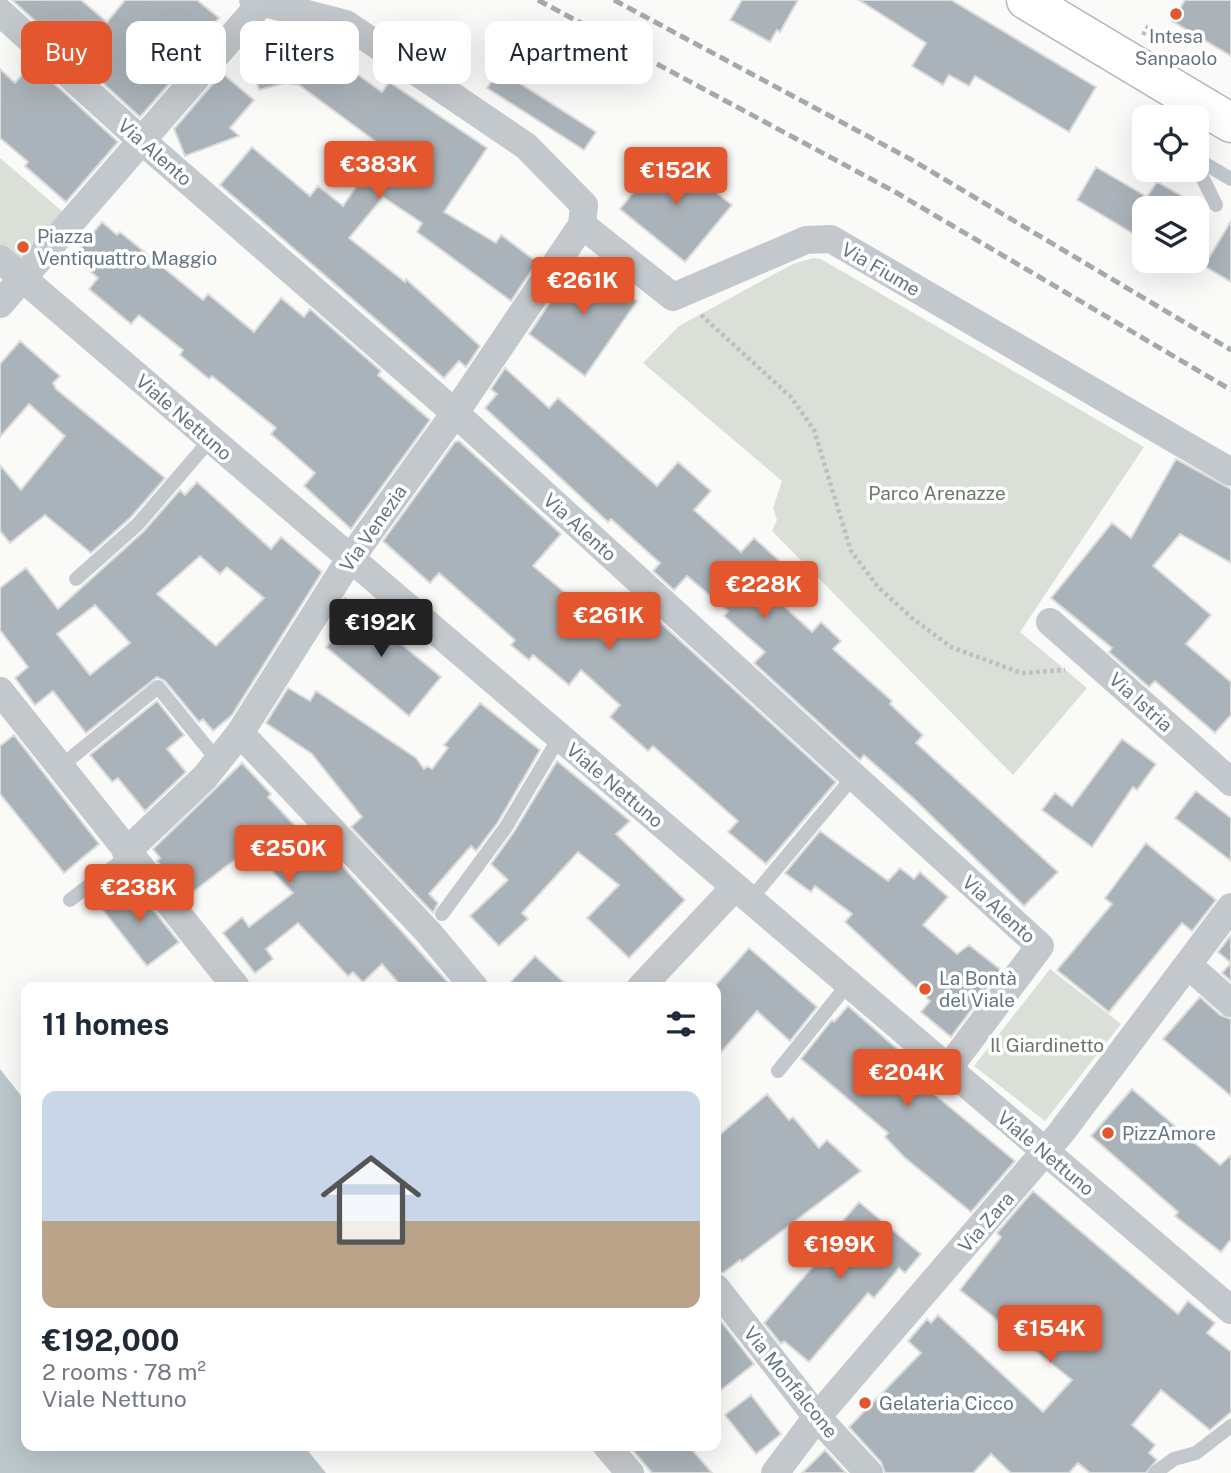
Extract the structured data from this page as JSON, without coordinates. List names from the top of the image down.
{
  "streets": {
    "street": [
      "Via Alento",
      "Via Fiume",
      "Viale Nettuno",
      "Via Venezia",
      "Via Istria",
      "Via Zara",
      "Via Monfalcone"
    ]
  },
  "crossings": [
    ["Via Alento", "Viale Nettuno"],
    ["Via Alento", "Via Venezia"],
    ["Via Fiume", "Via Venezia"],
    ["Viale Nettuno", "Via Venezia"],
    ["Viale Nettuno", "Via Zara"],
    ["Via Zara", "Via Monfalcone"]
  ],
  "parks": ["Parco Arenazze", "Il Giardinetto"],
  "places": [
    "Intesa Sanpaolo",
    "Piazza Ventiquattro Maggio",
    "La Bontà del Viale",
    "PizzAmore",
    "Gelateria Cicco"
  ],
  "page": {
    "chip": [
      "Buy",
      "Rent",
      "Filters",
      "New",
      "Apartment"
    ],
    "price": [
      "€383K",
      "€152K",
      "€261K",
      "€228K",
      "€261K",
      "€192K",
      "€250K",
      "€238K",
      "€204K",
      "€199K",
      "€154K"
    ],
    "heading": "11 homes",
    "list": [
      {
        "name": "€192,000",
        "note": "2 rooms · 78 m² · Viale Nettuno"
      }
    ]
  }
}
